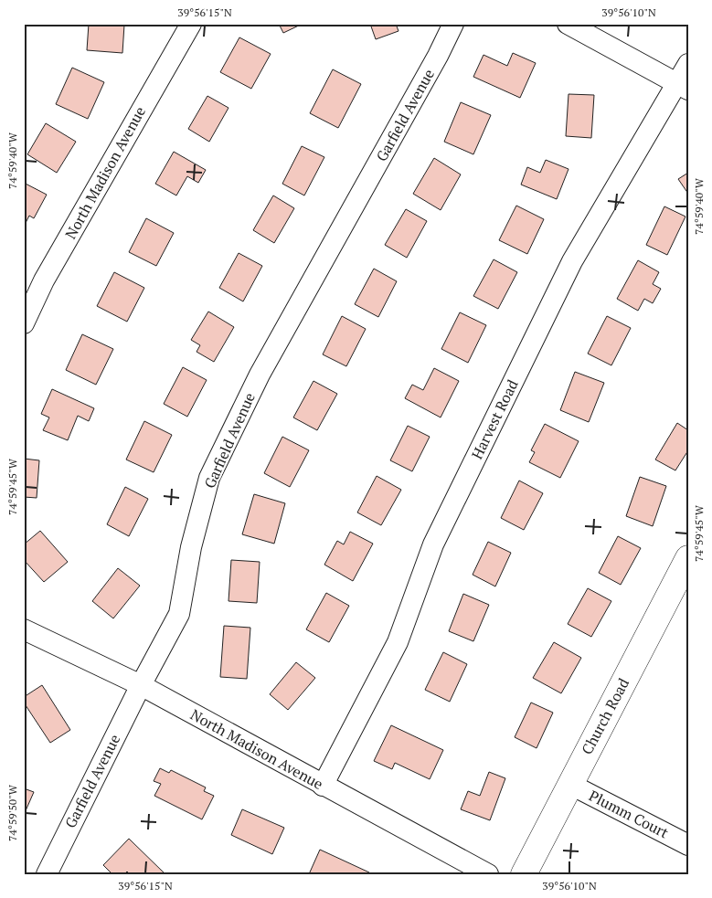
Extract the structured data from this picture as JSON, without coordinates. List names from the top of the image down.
{
  "streets": {
    "main road": ["Church Road"],
    "street": [
      "Garfield Avenue",
      "North Madison Avenue",
      "Harvest Road",
      "Plumm Court"
    ]
  },
  "crossings": [
    ["Garfield Avenue", "North Madison Avenue"],
    ["North Madison Avenue", "Harvest Road"],
    ["Church Road", "Plumm Court"]
  ],
  "coordinates": [
    "39°56'15\"N",
    "39°56'10\"N",
    "74°59'40\"W",
    "74°59'45\"W",
    "74°59'50\"W"
  ]
}
